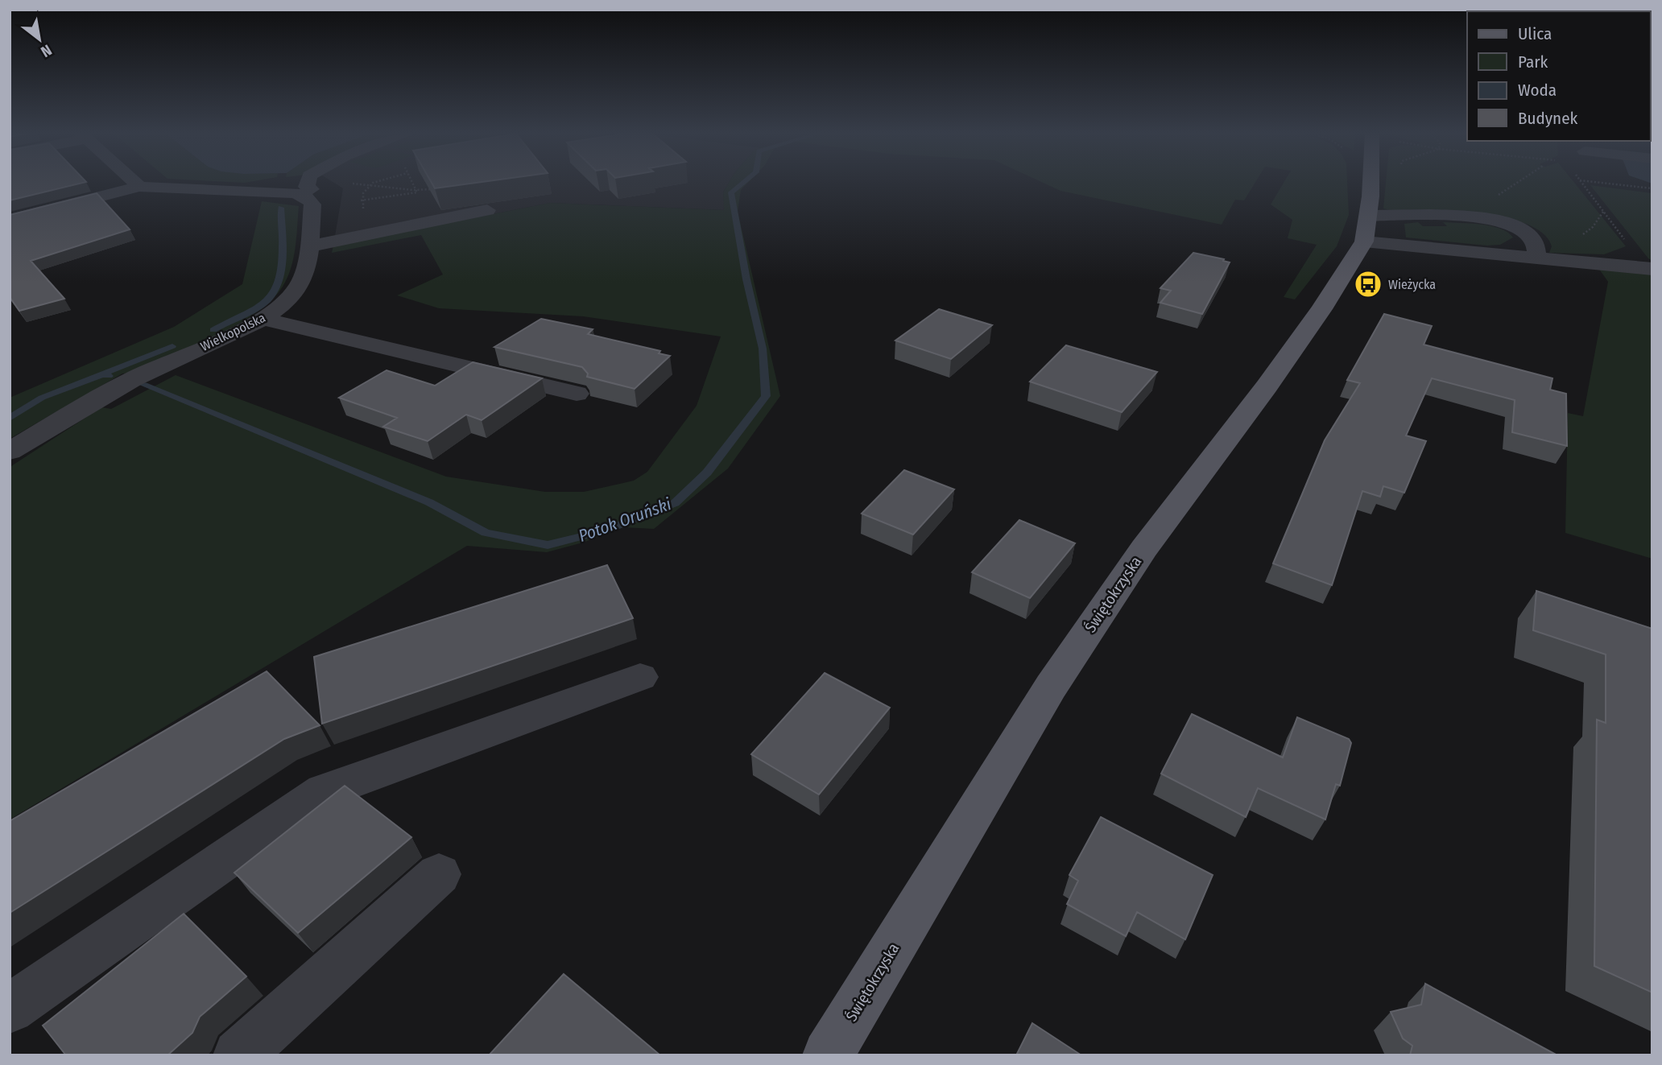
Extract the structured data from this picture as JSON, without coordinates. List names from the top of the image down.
{
  "streets": {
    "main road": ["Świętokrzyska"],
    "street": ["Wielkopolska"]
  },
  "water": ["Potok Oruński"],
  "places": {
    "bus stop": ["Wieżycka"]
  },
  "legend": [
    "Ulica",
    "Park",
    "Woda",
    "Budynek"
  ],
  "north": "bottom right"
}
